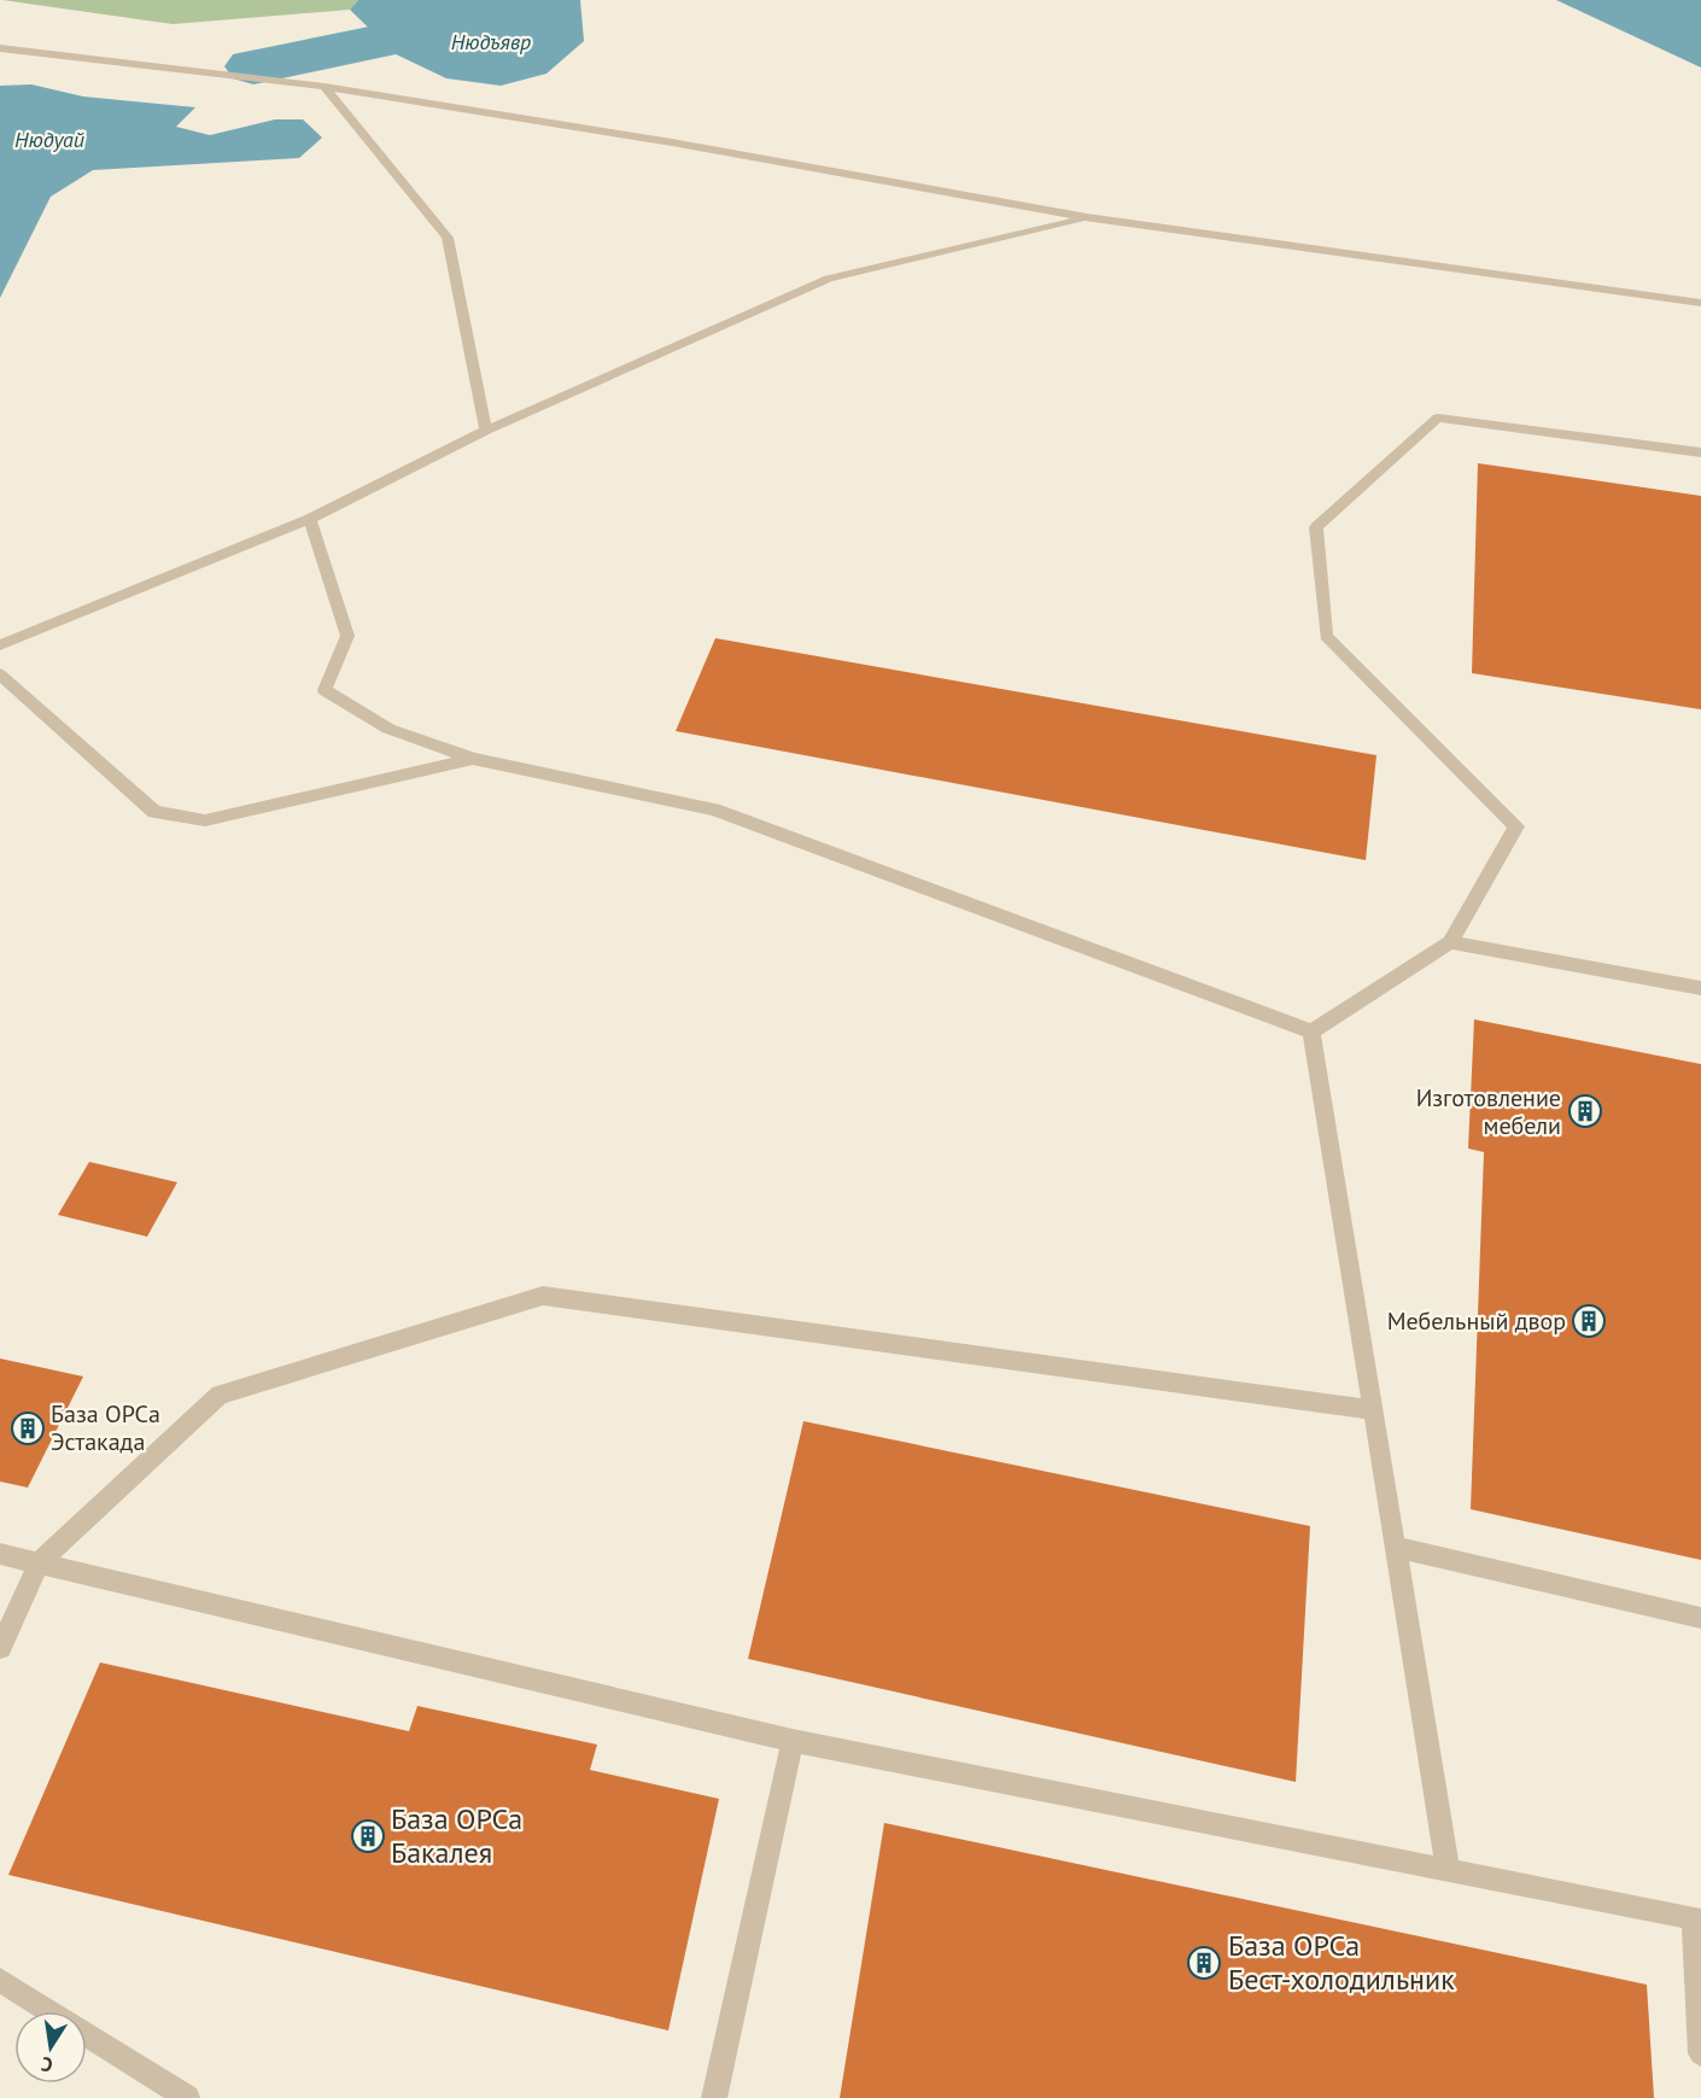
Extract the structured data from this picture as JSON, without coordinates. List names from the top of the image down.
{
  "water": ["Нюдъявр", "Нюдуай"],
  "places": {
    "building": [
      "Изготовление мебели",
      "Мебельный двор",
      "База ОРСа Эстакада",
      "База ОРСа Бакалея",
      "База ОРСа Бест-холодильник"
    ]
  },
  "north": "bottom"
}
